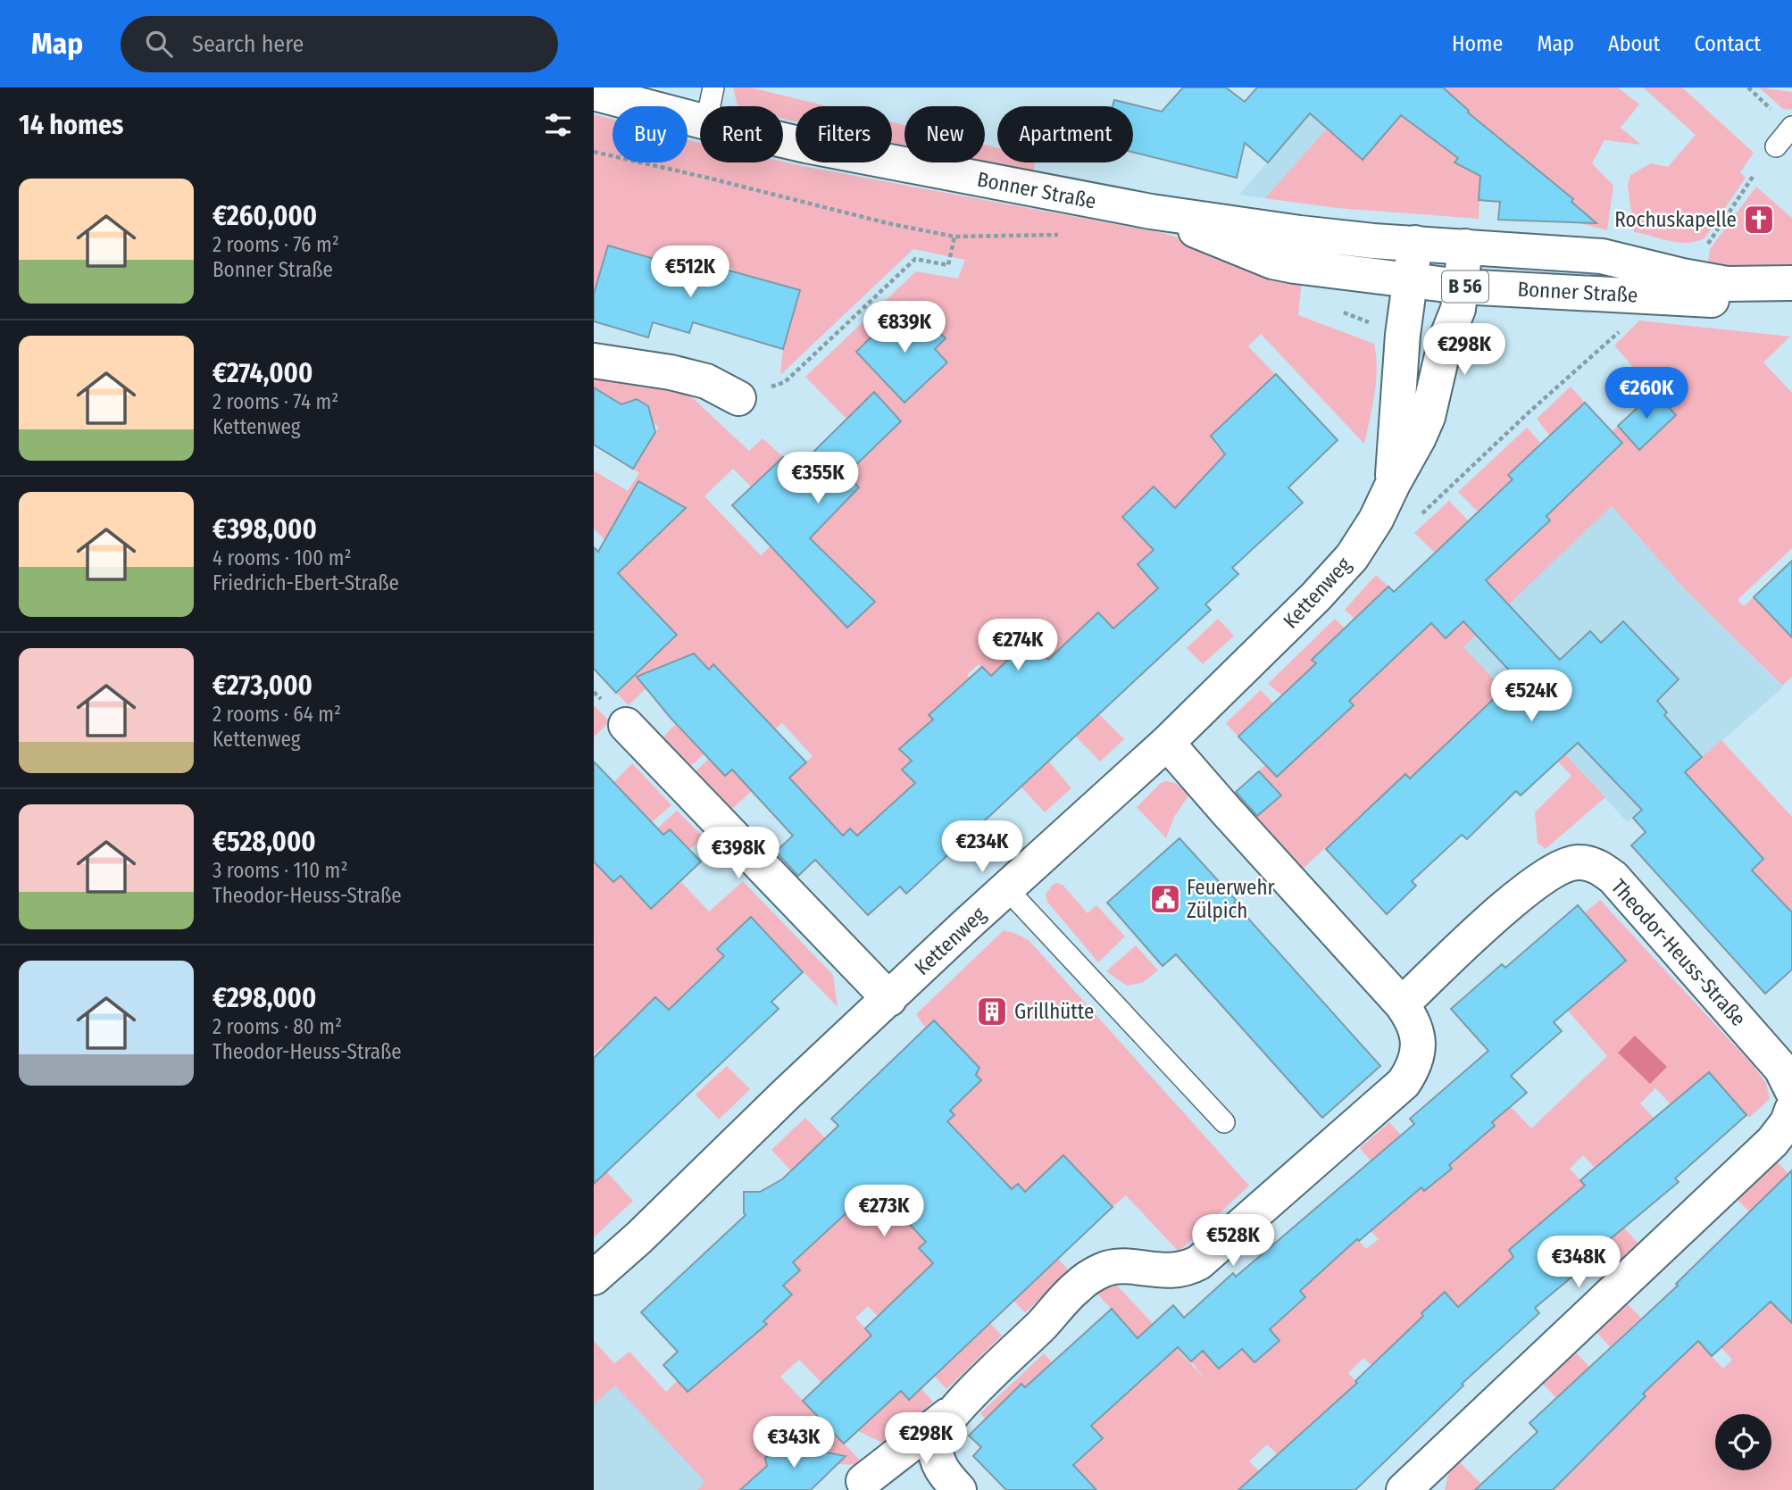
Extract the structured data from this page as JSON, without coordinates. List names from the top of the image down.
{
  "streets": {
    "street": [
      "Bonner Straße",
      "B 56",
      "Kettenweg",
      "Theodor-Heuss-Straße"
    ]
  },
  "crossings": [
    ["Bonner Straße", "Kettenweg"]
  ],
  "places": {
    "church": ["Rochuskapelle"],
    "public building": ["Feuerwehr Zülpich"],
    "building": ["Grillhütte"]
  },
  "page": {
    "header": "Map",
    "search": "Search here",
    "nav": [
      "Home",
      "Map",
      "About",
      "Contact"
    ],
    "heading": "14 homes",
    "chip": [
      "Buy",
      "Rent",
      "Filters",
      "New",
      "Apartment"
    ],
    "list": [
      {
        "name": "€260,000",
        "note": "2 rooms · 76 m² · Bonner Straße"
      },
      {
        "name": "€274,000",
        "note": "2 rooms · 74 m² · Kettenweg"
      },
      {
        "name": "€398,000",
        "note": "4 rooms · 100 m² · Friedrich-Ebert-Straße"
      },
      {
        "name": "€273,000",
        "note": "2 rooms · 64 m² · Kettenweg"
      },
      {
        "name": "€528,000",
        "note": "3 rooms · 110 m² · Theodor-Heuss-Straße"
      },
      {
        "name": "€298,000",
        "note": "2 rooms · 80 m² · Theodor-Heuss-Straße"
      }
    ],
    "price": [
      "€512K",
      "€839K",
      "€298K",
      "€260K",
      "€355K",
      "€274K",
      "€524K",
      "€234K",
      "€398K",
      "€273K",
      "€528K",
      "€348K",
      "€298K",
      "€343K"
    ]
  }
}
